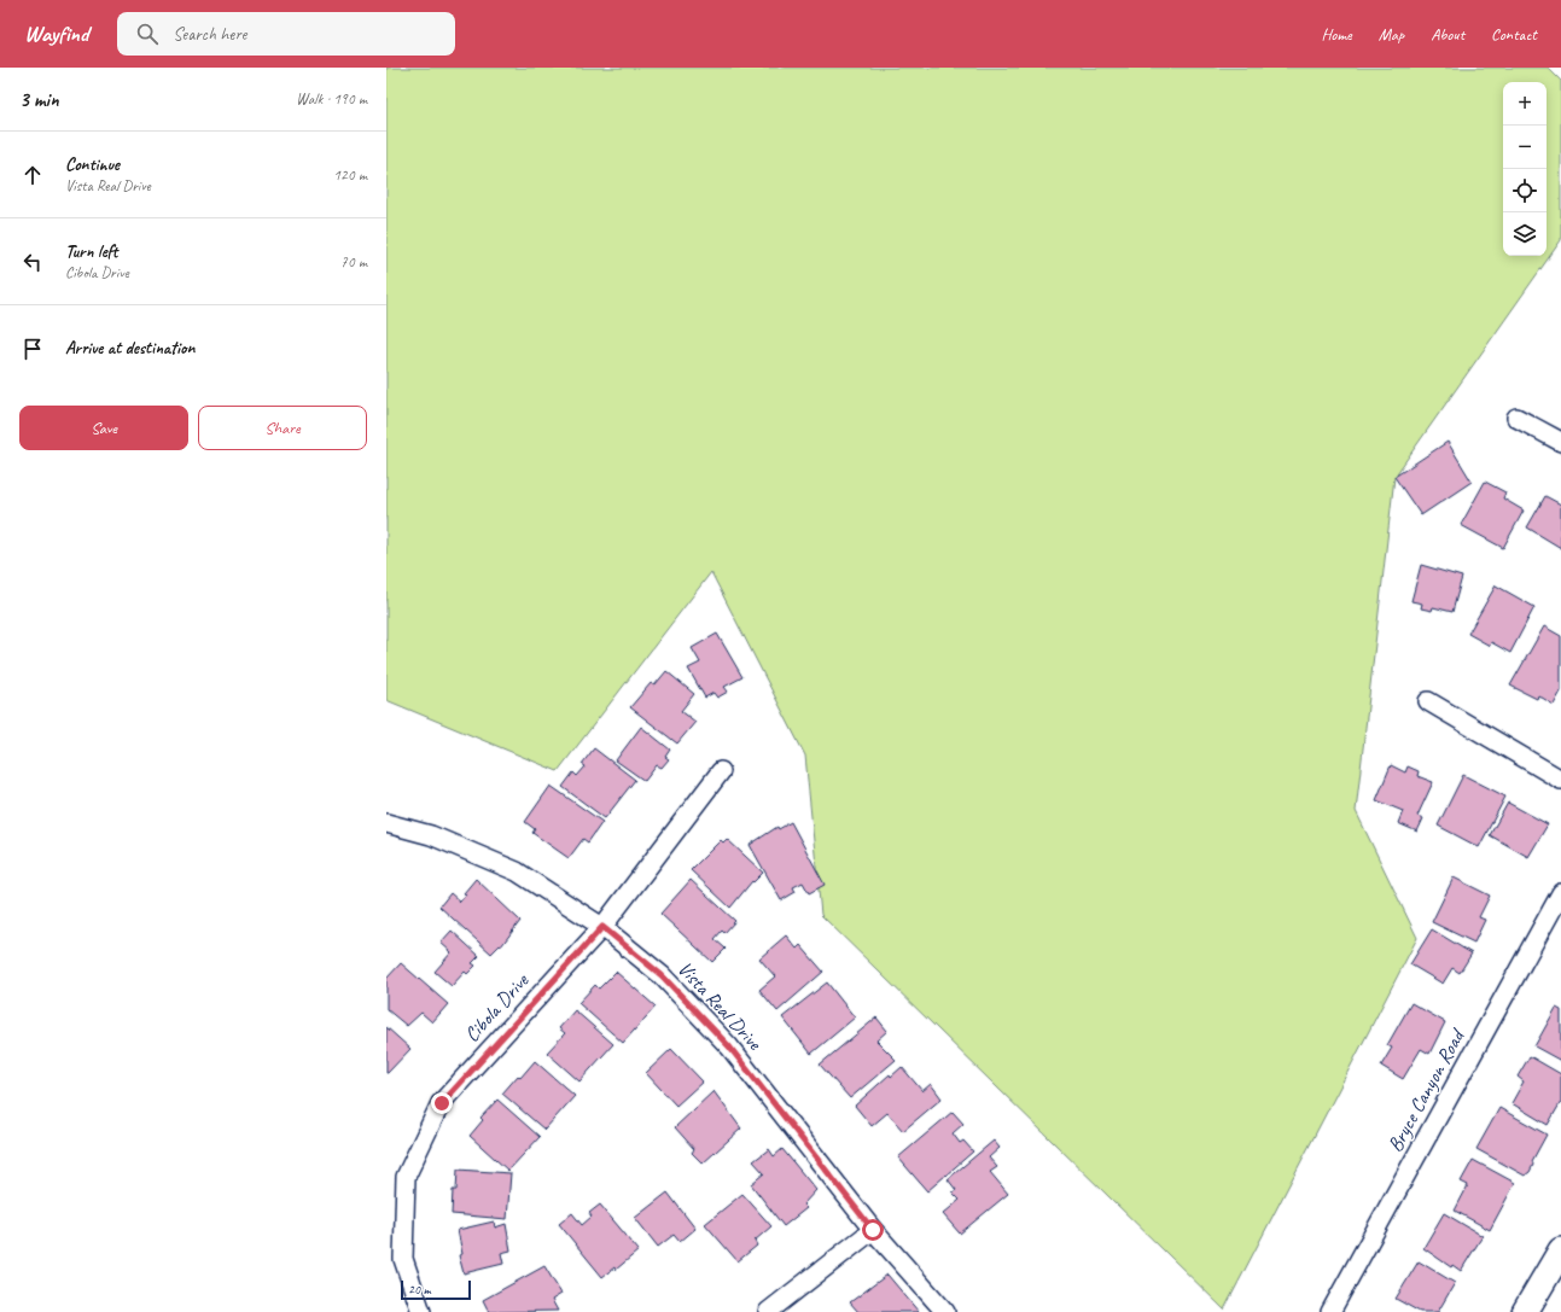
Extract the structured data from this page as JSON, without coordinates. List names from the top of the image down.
{
  "streets": {
    "street": ["Vista Real Drive", "Cibola Drive", "Bryce Canyon Road"]
  },
  "crossings": [
    ["Vista Real Drive", "Cibola Drive"]
  ],
  "scale_bar": "20 m",
  "page": {
    "header": "Wayfind",
    "search": "Search here",
    "nav": [
      "Home",
      "Map",
      "About",
      "Contact"
    ],
    "heading": ["3 min", "Walk · 190 m"],
    "map_buttons": ["+", "−"],
    "list": [
      ["Continue", "Vista Real Drive", "120 m"],
      ["Turn left", "Cibola Drive", "70 m"],
      "Arrive at destination"
    ],
    "buttons": ["Save", "Share"],
    "scale": "20 m"
  }
}
